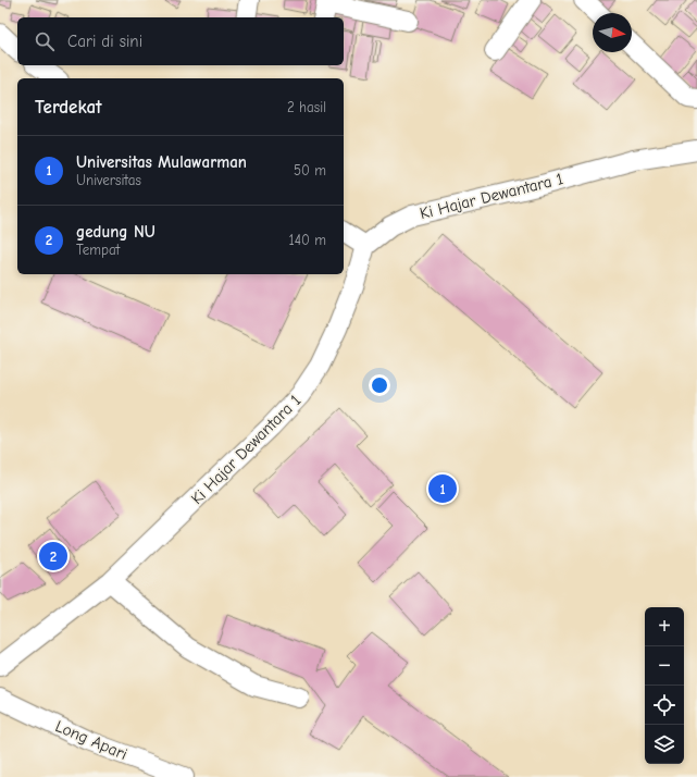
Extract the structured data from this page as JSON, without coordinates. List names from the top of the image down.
{
  "streets": {
    "street": ["Ki Hajar Dewantara 1", "Long Apari"]
  },
  "north": "right",
  "page": {
    "search": "Cari di sini",
    "heading": ["Terdekat", "2 hasil"],
    "list": [
      {
        "mark": "1",
        "name": "Universitas Mulawarman",
        "note": "Universitas",
        "value": "50 m"
      },
      {
        "mark": "2",
        "name": "gedung NU",
        "note": "Tempat",
        "value": "140 m"
      }
    ],
    "pins": ["1", "2"],
    "map_buttons": ["+", "−"]
  }
}
